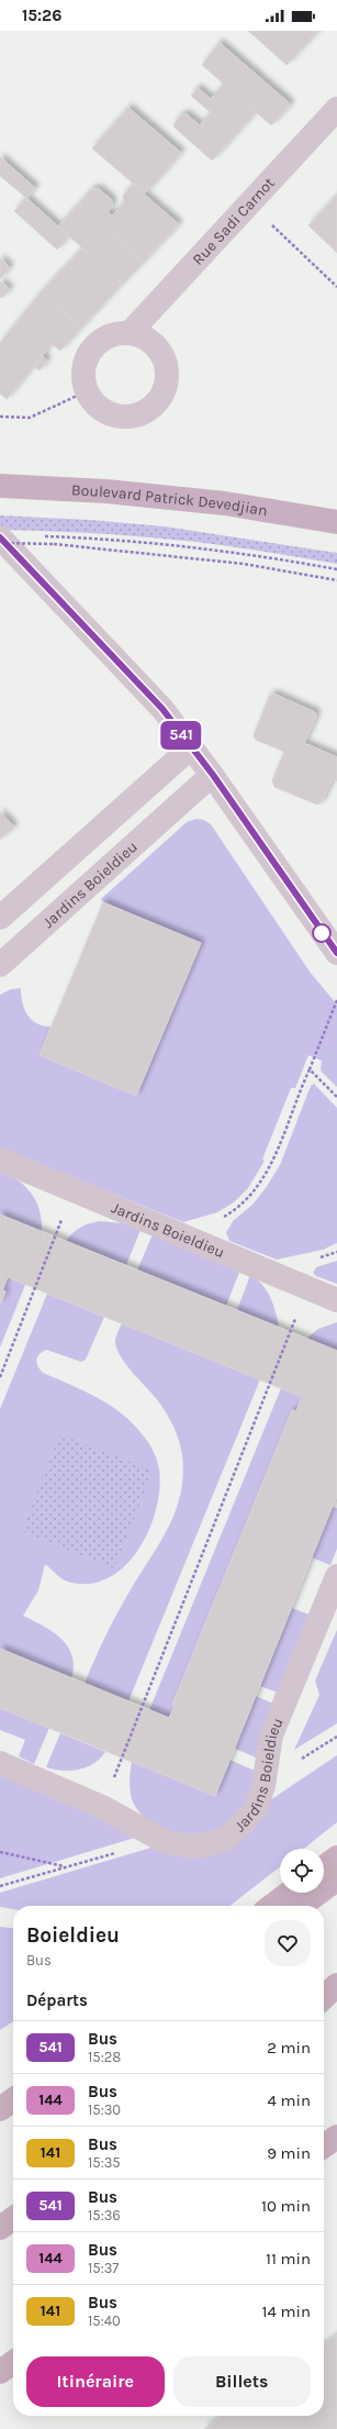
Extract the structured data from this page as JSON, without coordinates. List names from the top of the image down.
{
  "streets": {
    "main road": ["Boulevard Patrick Devedjian"],
    "street": ["Rue Sadi Carnot", "Jardins Boieldieu"]
  },
  "lines": ["bus line 541"],
  "page": {
    "status": "15:26",
    "on_map": "541",
    "heading": [
      ["Boieldieu", "Bus"],
      "Départs"
    ],
    "list": [
      {
        "mark": "541",
        "name": "Bus",
        "note": "15:28",
        "value": "2 min"
      },
      {
        "mark": "144",
        "name": "Bus",
        "note": "15:30",
        "value": "4 min"
      },
      {
        "mark": "141",
        "name": "Bus",
        "note": "15:35",
        "value": "9 min"
      },
      {
        "mark": "541",
        "name": "Bus",
        "note": "15:36",
        "value": "10 min"
      },
      {
        "mark": "144",
        "name": "Bus",
        "note": "15:37",
        "value": "11 min"
      },
      {
        "mark": "141",
        "name": "Bus",
        "note": "15:40",
        "value": "14 min"
      }
    ],
    "buttons": ["Itinéraire", "Billets"]
  }
}
